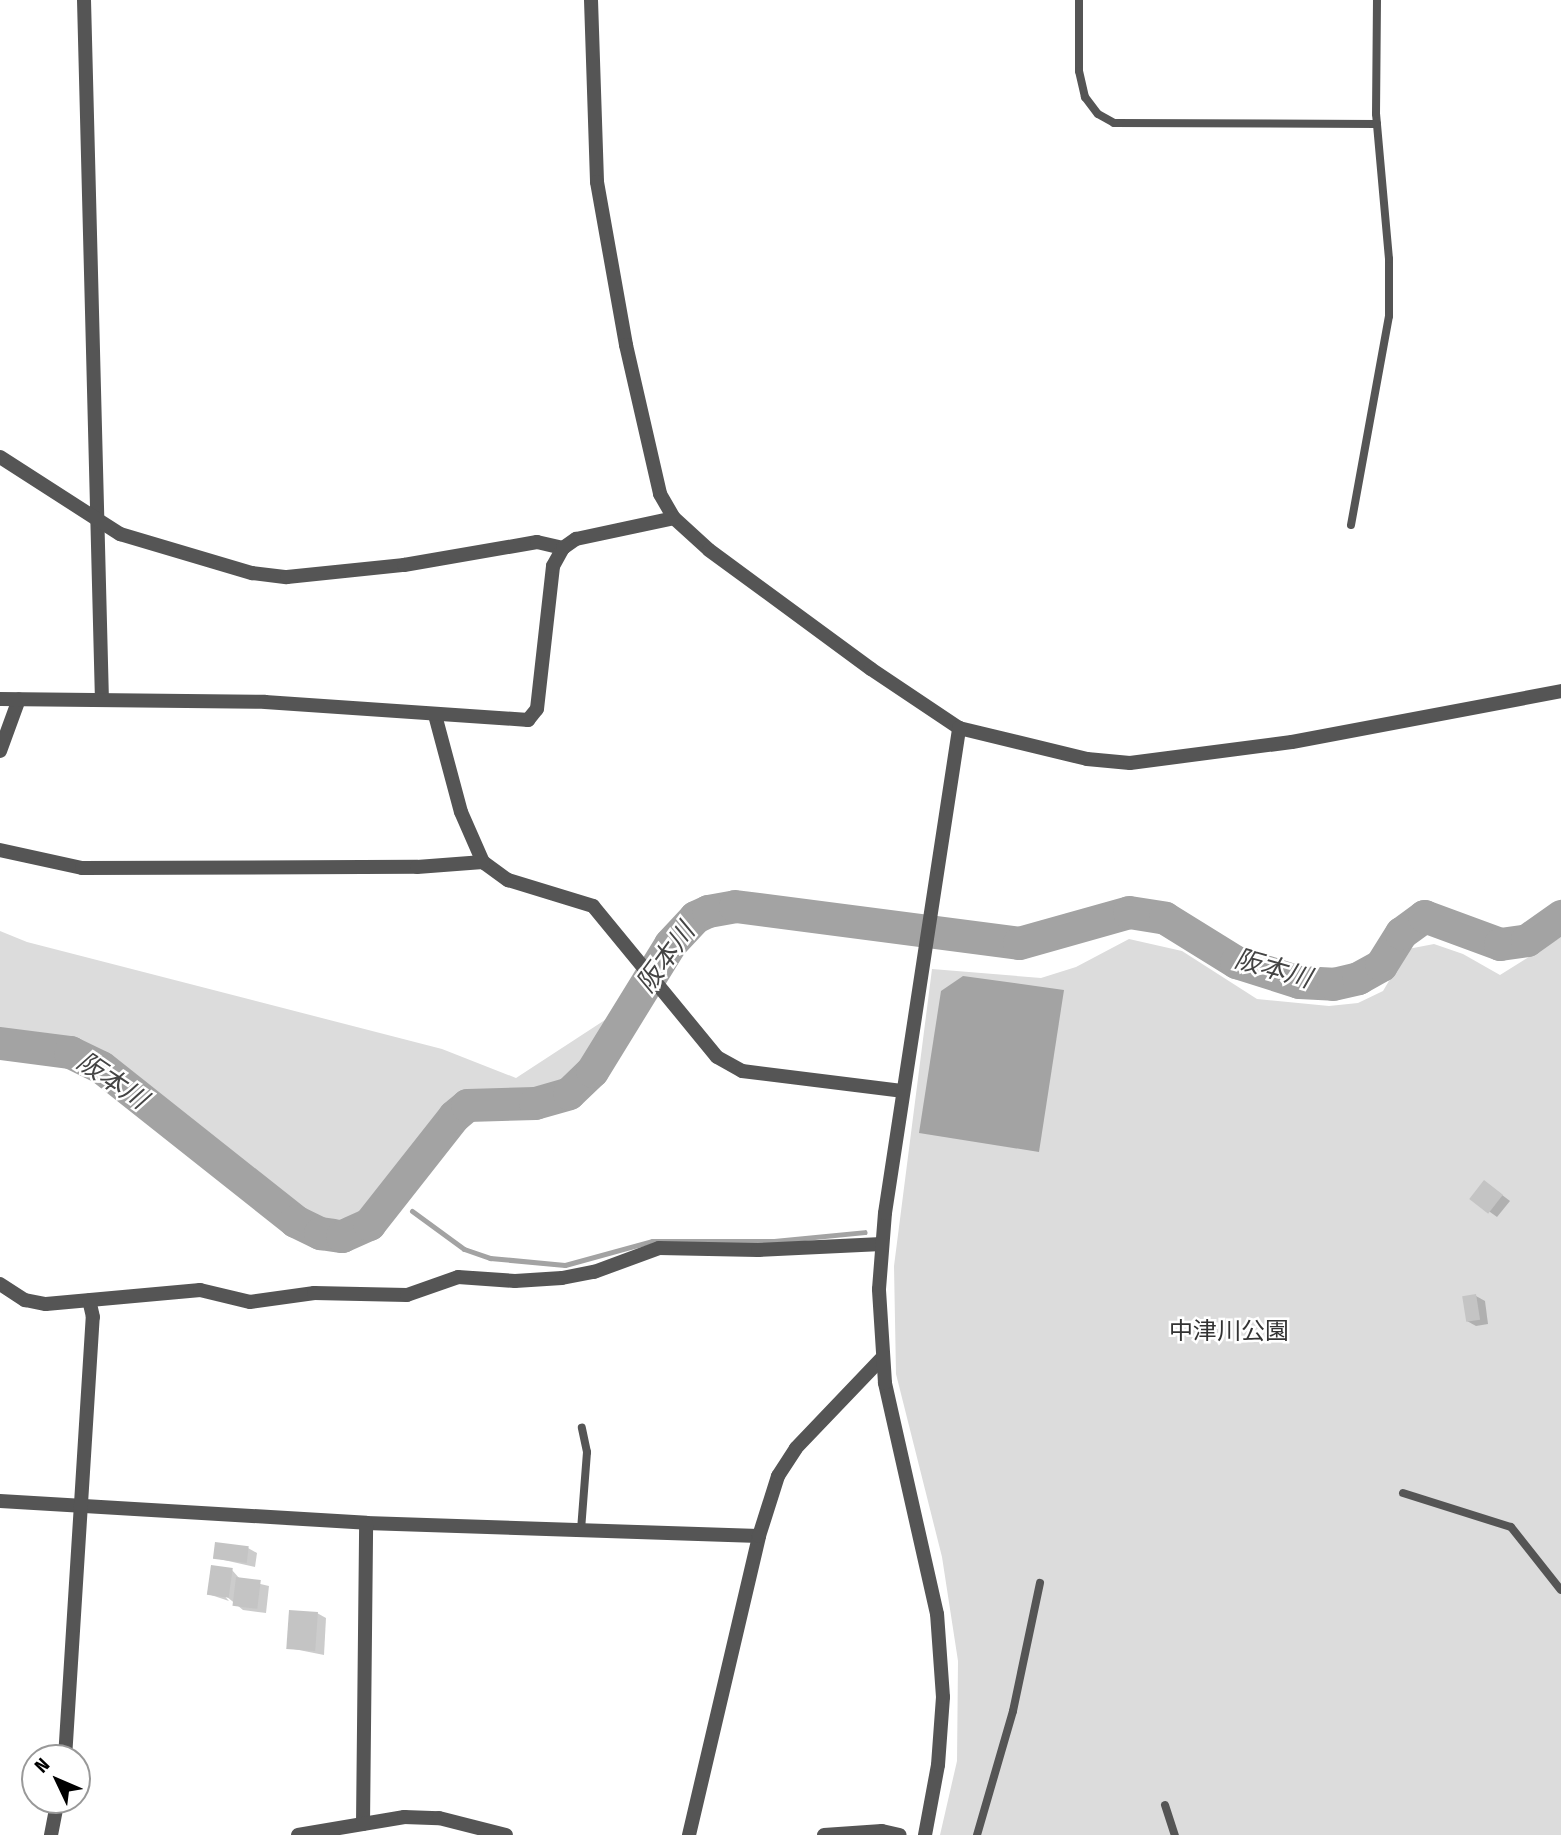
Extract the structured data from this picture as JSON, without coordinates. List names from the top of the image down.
{
  "water": ["阪本川"],
  "parks": ["中津川公園"],
  "north": "top left"
}
